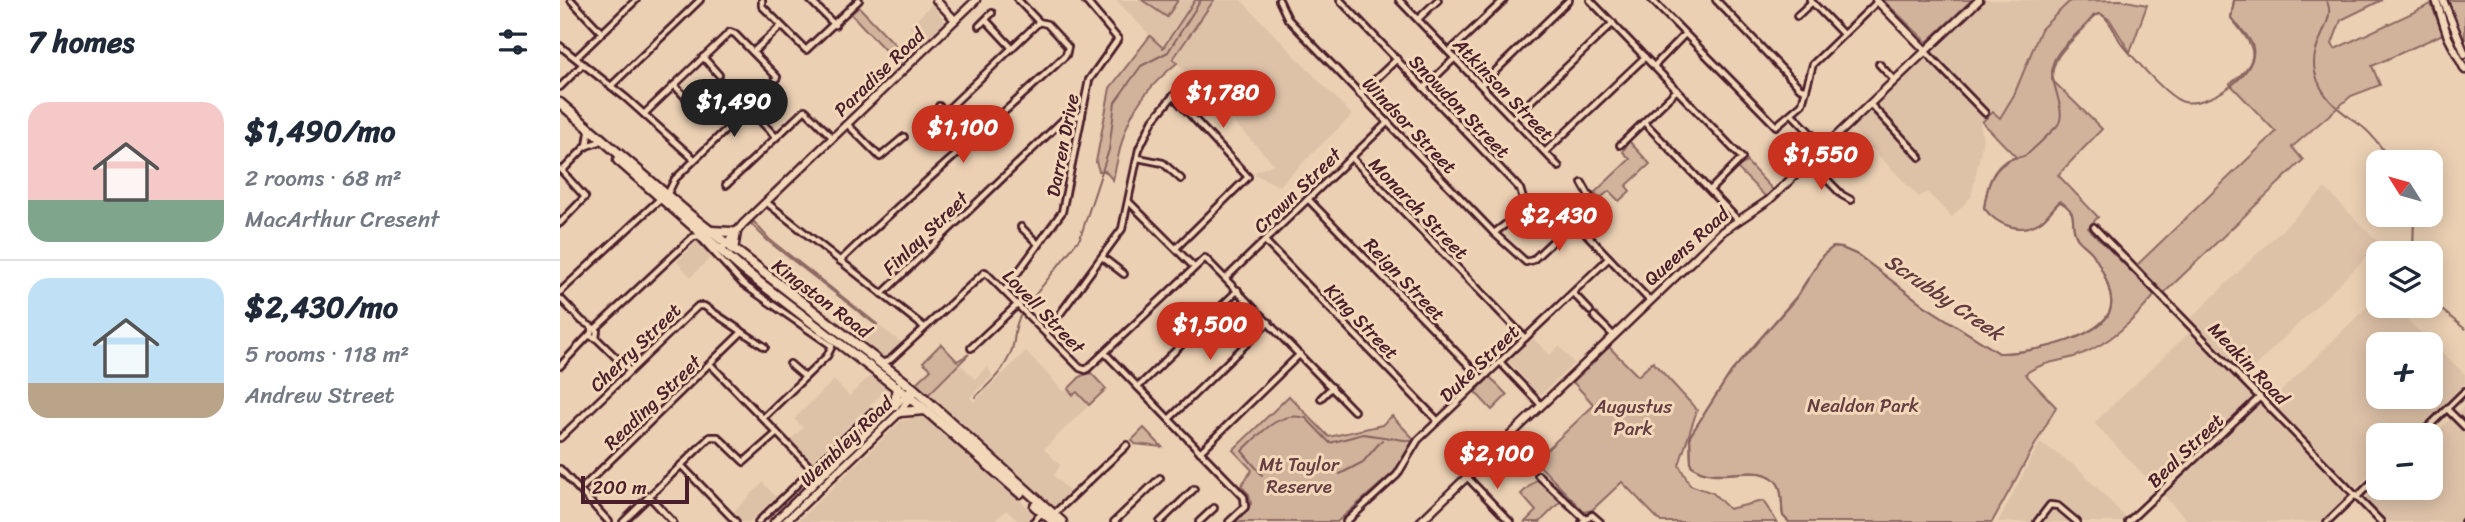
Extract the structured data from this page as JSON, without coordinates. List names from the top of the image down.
{
  "streets": {
    "main road": ["Kingston Road"],
    "street": [
      "Paradise Road",
      "Atkinson Street",
      "Snowdon Street",
      "Windsor Street",
      "Darren Drive",
      "Crown Street",
      "Monarch Street",
      "Finlay Street",
      "Queens Road",
      "Reign Street",
      "Lovell Street",
      "King Street",
      "Cherry Street",
      "Duke Street",
      "Meakin Road",
      "Reading Street",
      "Wembley Road",
      "Beal Street"
    ]
  },
  "crossings": [
    ["Paradise Road", "Kingston Road"],
    ["Snowdon Street", "Windsor Street"],
    ["Windsor Street", "Crown Street"],
    ["Darren Drive", "Finlay Street"],
    ["Darren Drive", "Lovell Street"],
    ["Crown Street", "Monarch Street"],
    ["Crown Street", "Reign Street"],
    ["Crown Street", "King Street"],
    ["Monarch Street", "Duke Street"],
    ["Reign Street", "Duke Street"],
    ["Kingston Road", "Wembley Road"],
    ["King Street", "Duke Street"],
    ["Cherry Street", "Reading Street"],
    ["Meakin Road", "Beal Street"]
  ],
  "water": ["Scrubby Creek"],
  "parks": ["Nealdon Park", "Augustus Park", "Mt Taylor Reserve"],
  "scale_bar": "200 m",
  "north": "top left",
  "page": {
    "heading": "7 homes",
    "price": [
      "$1,780",
      "$1,490",
      "$1,100",
      "$1,550",
      "$2,430",
      "$1,500",
      "$2,100"
    ],
    "list": [
      {
        "name": "$1,490/mo",
        "note": "2 rooms · 68 m² · MacArthur Cresent"
      },
      {
        "name": "$2,430/mo",
        "note": "5 rooms · 118 m² · Andrew Street"
      }
    ],
    "map_buttons": ["+", "−"],
    "scale": "200 m"
  }
}
